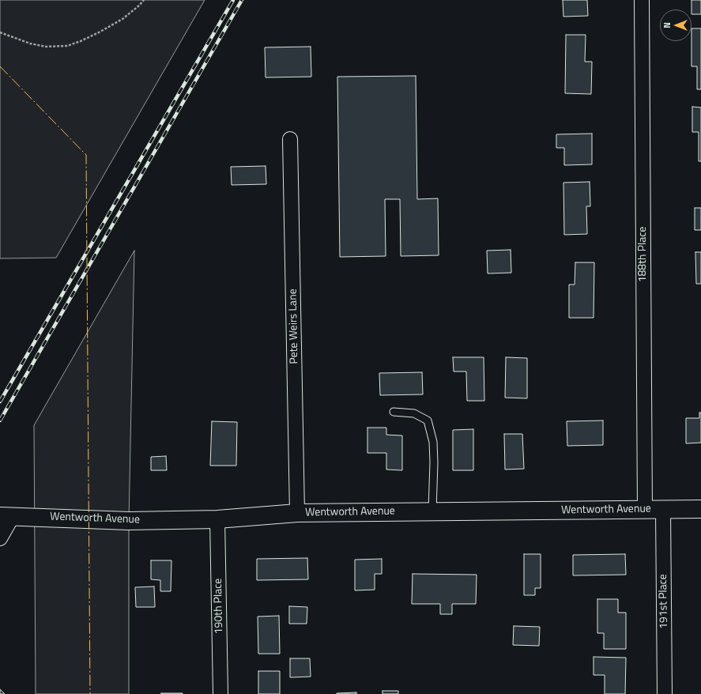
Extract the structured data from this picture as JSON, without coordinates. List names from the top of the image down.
{
  "streets": {
    "street": [
      "188th Place",
      "Pete Weirs Lane",
      "Wentworth Avenue",
      "191st Place",
      "190th Place"
    ]
  },
  "crossings": [
    ["188th Place", "Wentworth Avenue"],
    ["Pete Weirs Lane", "Wentworth Avenue"],
    ["Wentworth Avenue", "191st Place"],
    ["Wentworth Avenue", "190th Place"]
  ],
  "north": "left"
}
